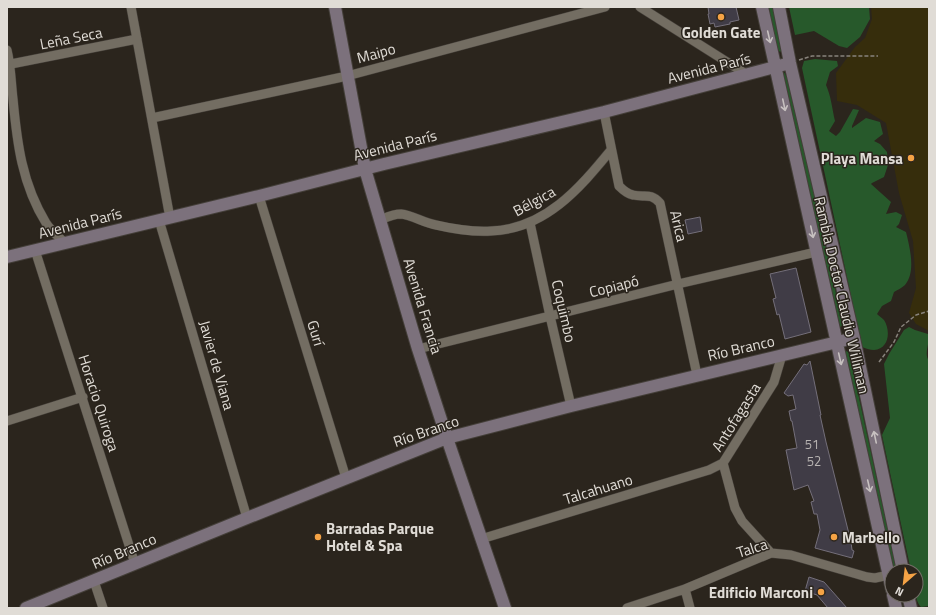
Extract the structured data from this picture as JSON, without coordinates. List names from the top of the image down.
{
  "streets": {
    "street": [
      "Leña Seca",
      "Maipo",
      "Avenida París",
      "Bélgica",
      "Arica",
      "Copiapó",
      "Rambla Doctor Claudio Williman",
      "Avenida Francia",
      "Coquimbo",
      "Gurí",
      "Río Branco",
      "Javier de Viana",
      "Horacio Quiroga",
      "Antofagasta",
      "Talcahuano",
      "Talca"
    ]
  },
  "crossings": [
    ["Leña Seca", "Javier de Viana"],
    ["Maipo", "Avenida Francia"],
    ["Maipo", "Javier de Viana"],
    ["Avenida París", "Arica"],
    ["Avenida París", "Rambla Doctor Claudio Williman"],
    ["Avenida París", "Avenida Francia"],
    ["Avenida París", "Gurí"],
    ["Avenida París", "Javier de Viana"],
    ["Avenida París", "Horacio Quiroga"],
    ["Bélgica", "Arica"],
    ["Bélgica", "Avenida Francia"],
    ["Bélgica", "Coquimbo"],
    ["Arica", "Copiapó"],
    ["Arica", "Río Branco"],
    ["Copiapó", "Rambla Doctor Claudio Williman"],
    ["Copiapó", "Avenida Francia"],
    ["Copiapó", "Coquimbo"],
    ["Rambla Doctor Claudio Williman", "Río Branco"],
    ["Avenida Francia", "Río Branco"],
    ["Avenida Francia", "Talcahuano"],
    ["Coquimbo", "Río Branco"],
    ["Gurí", "Río Branco"],
    ["Río Branco", "Javier de Viana"],
    ["Río Branco", "Horacio Quiroga"],
    ["Río Branco", "Antofagasta"],
    ["Antofagasta", "Talcahuano"],
    ["Antofagasta", "Talca"]
  ],
  "places": [
    "Golden Gate",
    "Playa Mansa",
    "Barradas Parque Hotel & Spa",
    "Marbello",
    "Edificio Marconi"
  ],
  "house_numbers": ["51", "52"],
  "north": "bottom left"
}
